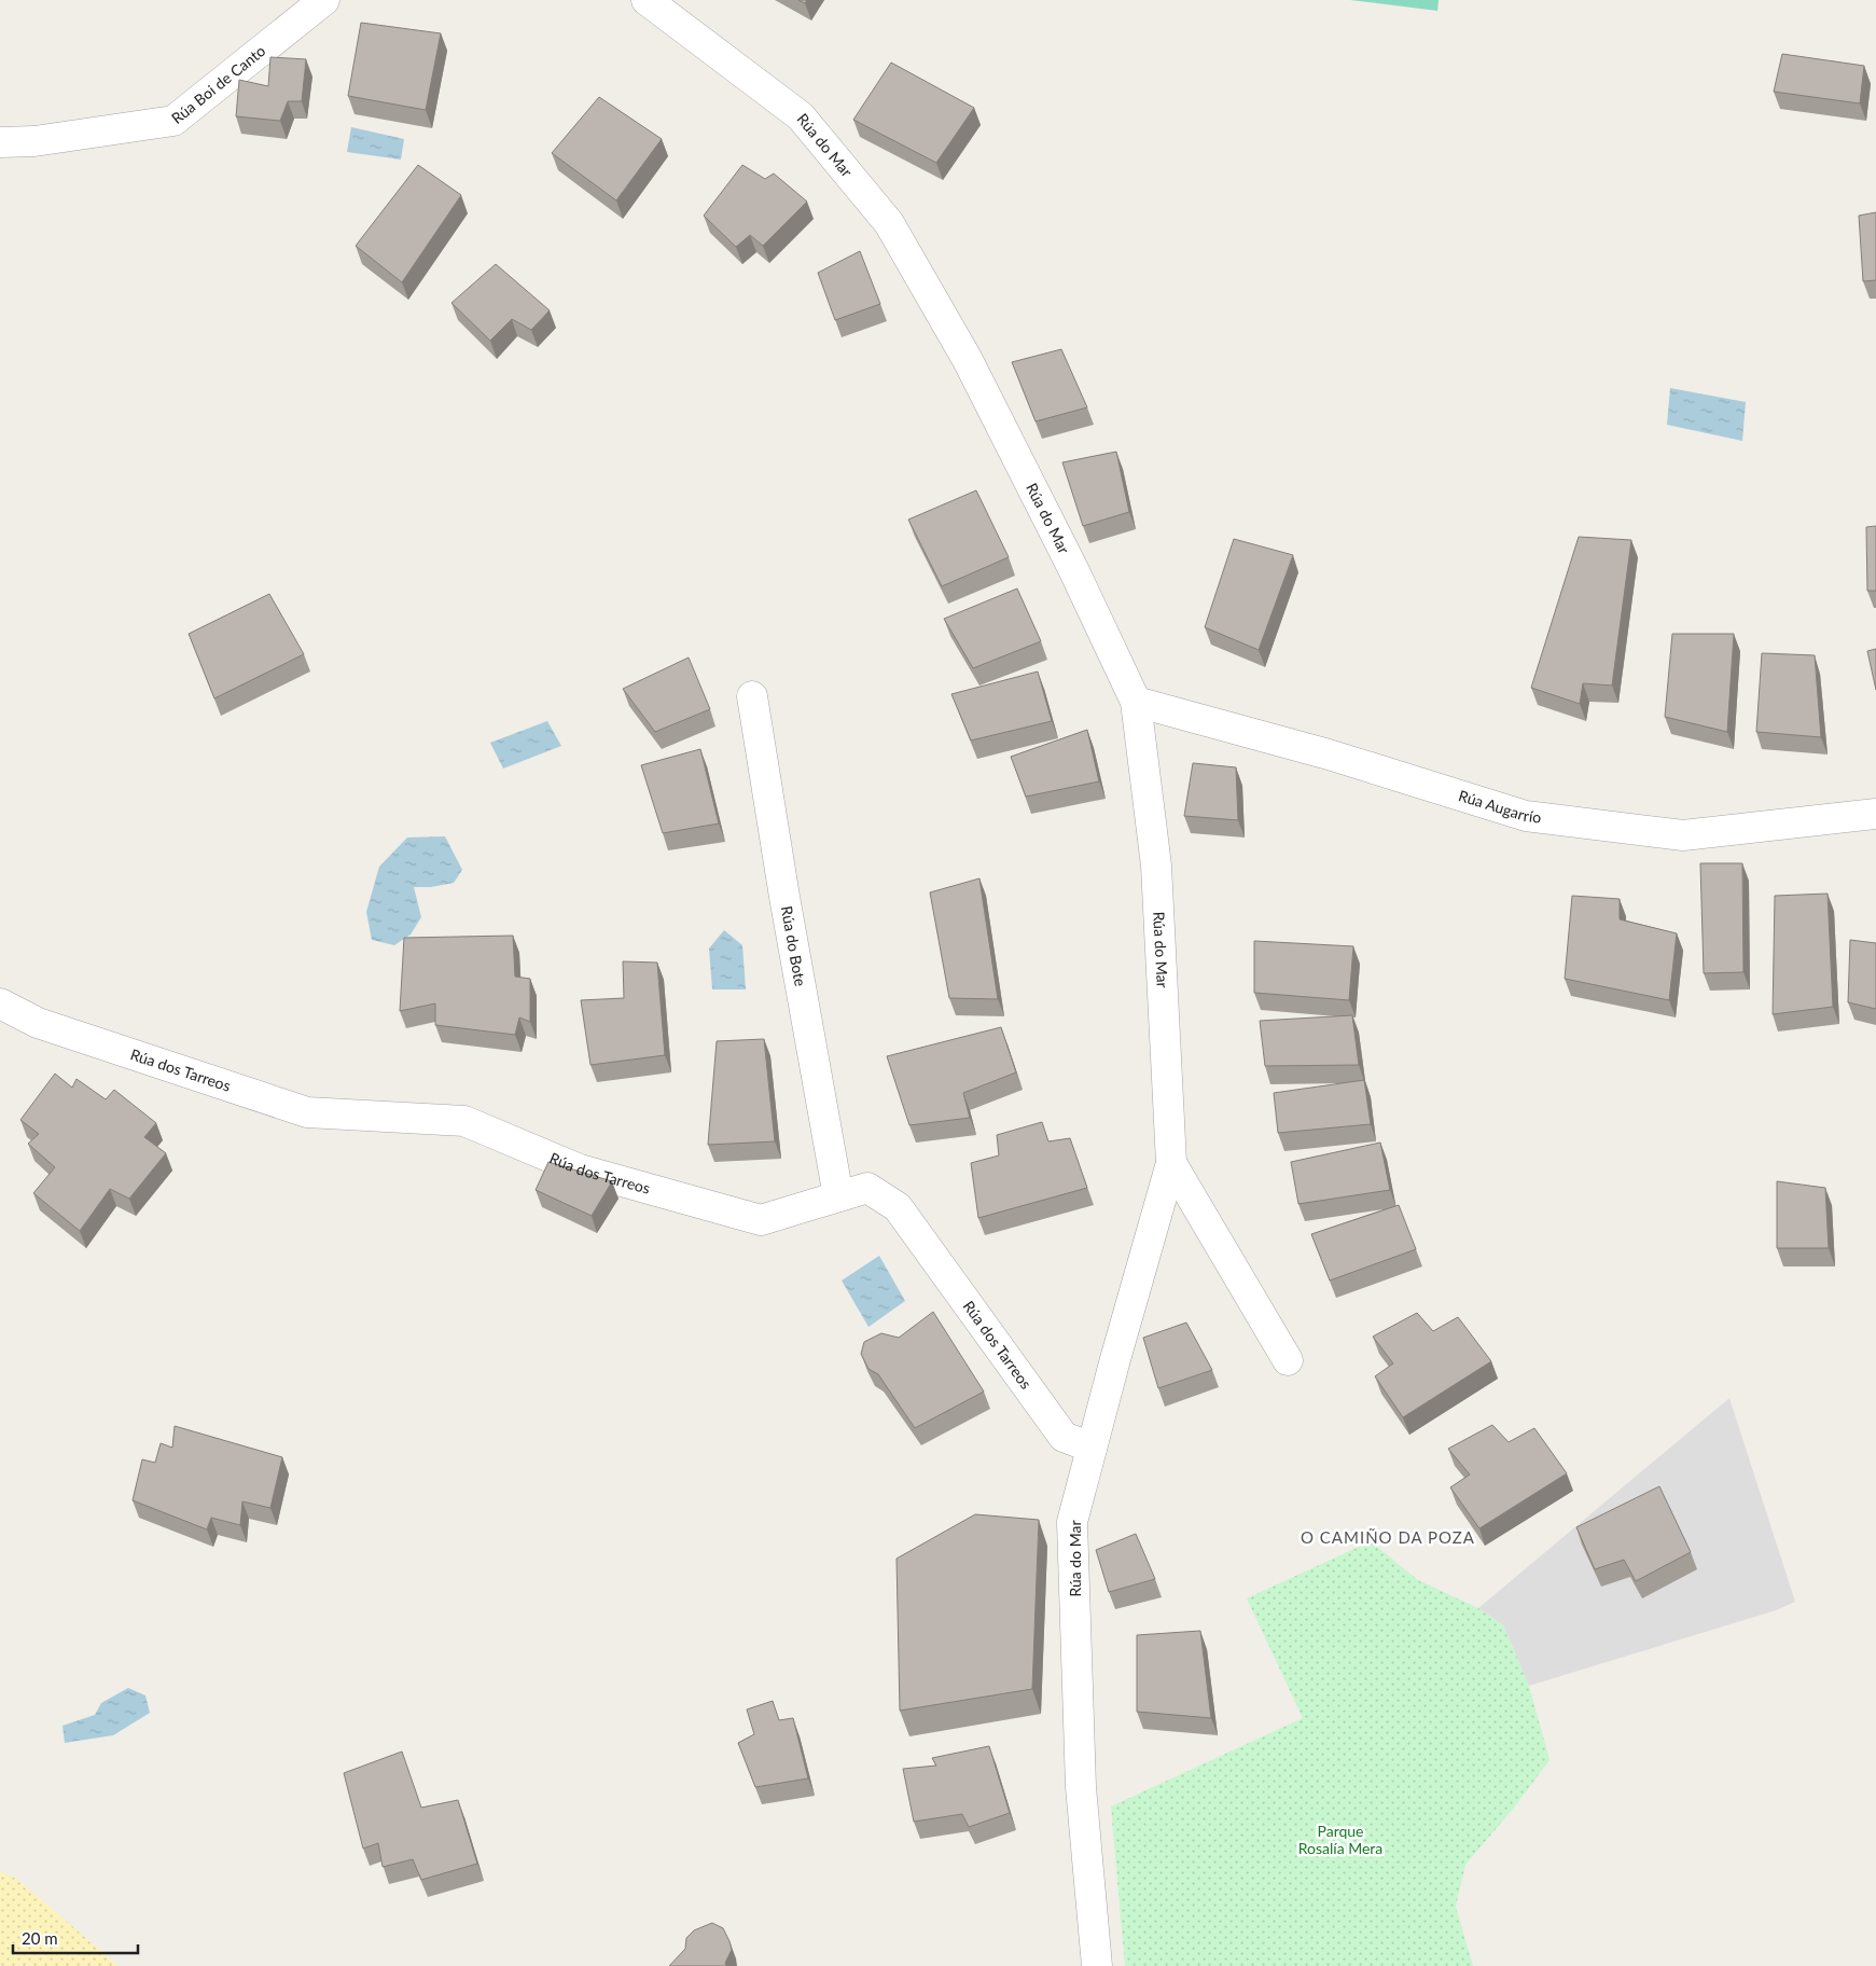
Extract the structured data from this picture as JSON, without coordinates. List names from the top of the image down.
{
  "streets": {
    "street": [
      "Rúa Boi de Canto",
      "Rúa do Mar",
      "Rúa Augarrío",
      "Rúa do Bote",
      "Rúa dos Tarreos"
    ]
  },
  "crossings": [
    ["Rúa do Mar", "Rúa Augarrío"],
    ["Rúa do Mar", "Rúa dos Tarreos"],
    ["Rúa do Bote", "Rúa dos Tarreos"]
  ],
  "districts": ["O CAMIÑO DA POZA"],
  "parks": ["Parque Rosalía Mera"],
  "scale_bar": "20 m"
}
